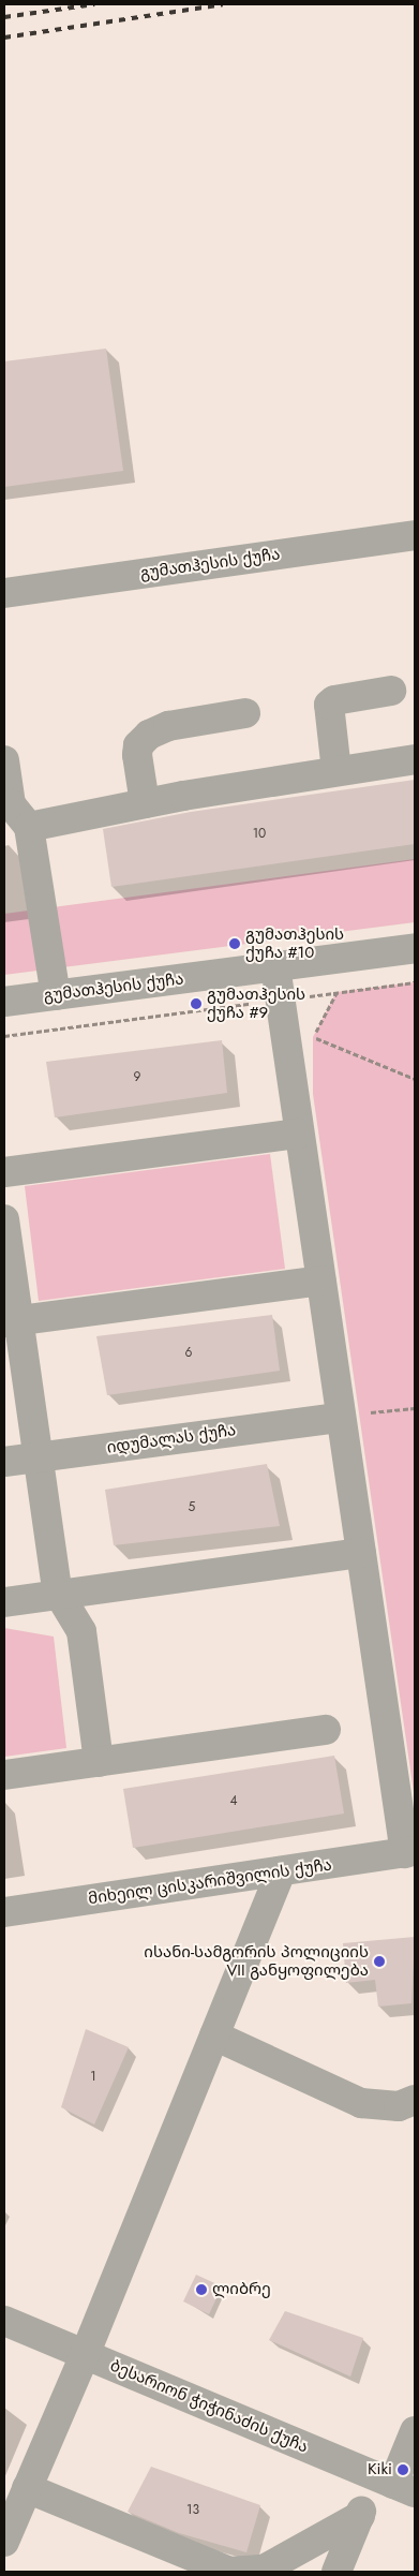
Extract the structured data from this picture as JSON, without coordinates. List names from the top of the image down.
{
  "streets": {
    "street": [
      "გუმათჰესის ქუჩა",
      "იდუმალას ქუჩა",
      "მიხეილ ცისკარიშვილის ქუჩა",
      "ბესარიონ ჭიჭინაძის ქუჩა"
    ]
  },
  "places": [
    "გუმათჰესის ქუჩა #10",
    "გუმათჰესის ქუჩა #9",
    "ისანი-სამგორის პოლიციის VII განყოფილება",
    "ლიბრე",
    "Kiki"
  ],
  "house_numbers": [
    "10",
    "9",
    "6",
    "5",
    "4",
    "1",
    "13"
  ]
}
